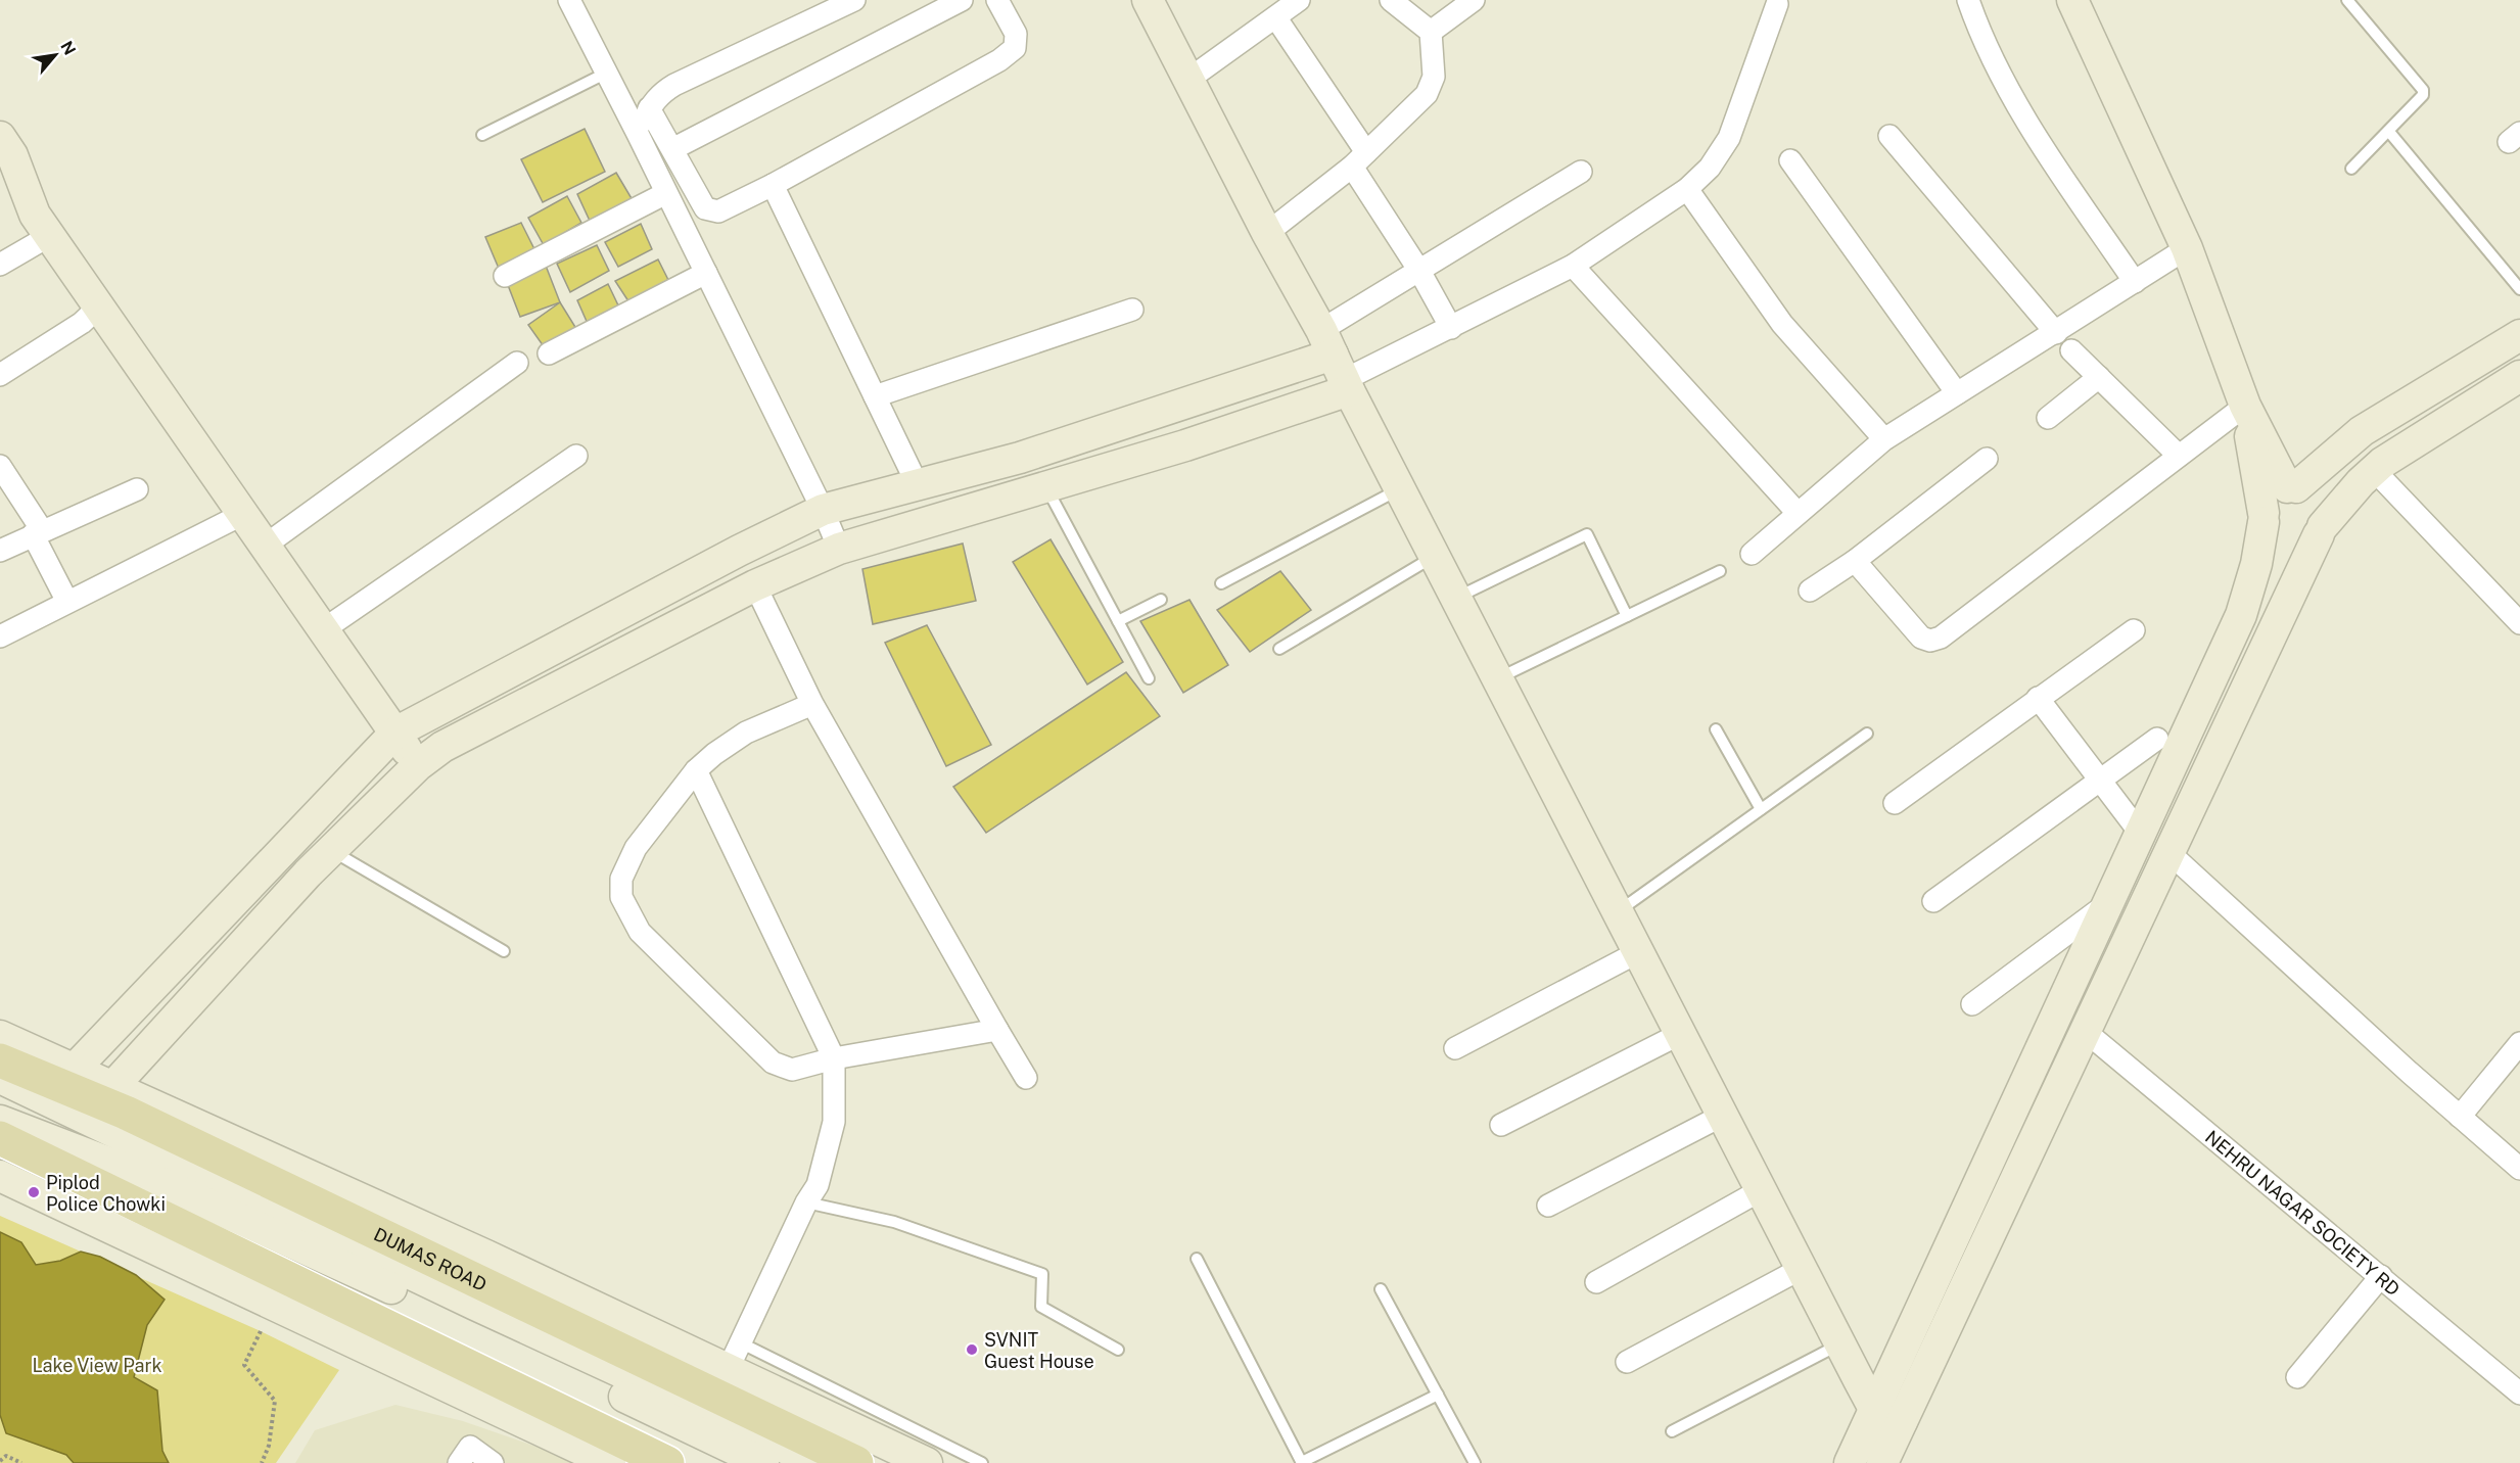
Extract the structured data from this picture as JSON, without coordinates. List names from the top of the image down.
{
  "streets": {
    "main road": ["DUMAS ROAD"],
    "street": ["NEHRU NAGAR SOCIETY RD"]
  },
  "parks": ["Lake View Park"],
  "places": ["Piplod Police Chowki", "SVNIT Guest House"],
  "north": "top right"
}
